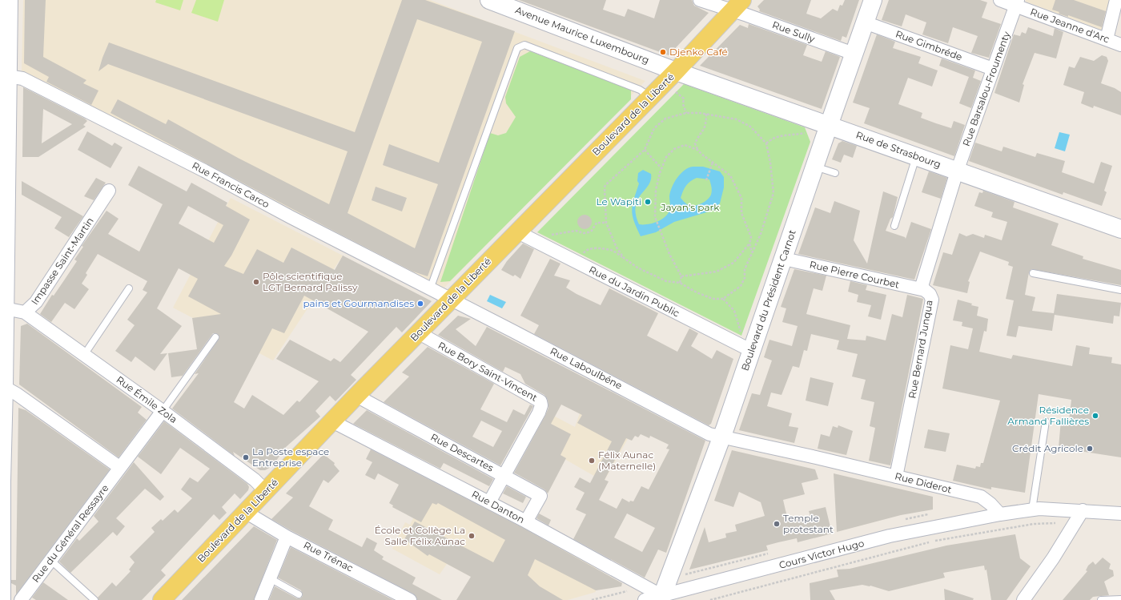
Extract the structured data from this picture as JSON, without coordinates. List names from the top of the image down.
{
  "streets": {
    "main road": ["Boulevard de la Liberté"],
    "street": [
      "Rue Jeanne d'Arc",
      "Rue Sully",
      "Avenue Maurice Luxembourg",
      "Rue Gimbréde",
      "Rue Barsalou-Froumenty",
      "Rue de Strasbourg",
      "Rue Francis Carco",
      "Impasse Saint-Martin",
      "Rue Pierre Courbet",
      "Rue du Jardin Public",
      "Boulevard du Président Carnot",
      "Rue Bernard Junqua",
      "Rue Laboulbéne",
      "Rue Bory Saint-Vincent",
      "Rue Émile Zola",
      "Rue Descartes",
      "Rue Diderot",
      "Rue Danton",
      "Rue du Général Ressayre",
      "Cours Victor Hugo",
      "Rue Trénac"
    ]
  },
  "crossings": [
    ["Rue Jeanne d'Arc", "Rue Barsalou-Froumenty"],
    ["Rue Sully", "Boulevard de la Liberté"],
    ["Rue Sully", "Boulevard du Président Carnot"],
    ["Avenue Maurice Luxembourg", "Boulevard de la Liberté"],
    ["Avenue Maurice Luxembourg", "Rue de Strasbourg"],
    ["Rue Gimbréde", "Rue Barsalou-Froumenty"],
    ["Rue Gimbréde", "Boulevard du Président Carnot"],
    ["Rue Barsalou-Froumenty", "Rue de Strasbourg"],
    ["Rue Barsalou-Froumenty", "Rue Bernard Junqua"],
    ["Boulevard de la Liberté", "Rue de Strasbourg"],
    ["Boulevard de la Liberté", "Rue Francis Carco"],
    ["Boulevard de la Liberté", "Rue du Jardin Public"],
    ["Boulevard de la Liberté", "Rue Laboulbéne"],
    ["Boulevard de la Liberté", "Rue Bory Saint-Vincent"],
    ["Boulevard de la Liberté", "Rue Émile Zola"],
    ["Boulevard de la Liberté", "Rue Descartes"],
    ["Boulevard de la Liberté", "Rue Danton"],
    ["Boulevard de la Liberté", "Rue Trénac"],
    ["Rue de Strasbourg", "Boulevard du Président Carnot"],
    ["Rue de Strasbourg", "Rue Bernard Junqua"],
    ["Rue Francis Carco", "Rue Laboulbéne"],
    ["Impasse Saint-Martin", "Rue Émile Zola"],
    ["Rue Pierre Courbet", "Boulevard du Président Carnot"],
    ["Rue Pierre Courbet", "Rue Bernard Junqua"],
    ["Rue du Jardin Public", "Boulevard du Président Carnot"],
    ["Boulevard du Président Carnot", "Rue Laboulbéne"],
    ["Boulevard du Président Carnot", "Rue Diderot"],
    ["Boulevard du Président Carnot", "Rue Danton"],
    ["Boulevard du Président Carnot", "Cours Victor Hugo"],
    ["Rue Bernard Junqua", "Rue Diderot"],
    ["Rue Laboulbéne", "Rue Diderot"],
    ["Rue Bory Saint-Vincent", "Rue Descartes"],
    ["Rue Bory Saint-Vincent", "Rue Danton"],
    ["Rue Émile Zola", "Rue du Général Ressayre"],
    ["Rue Descartes", "Rue Danton"],
    ["Rue Diderot", "Cours Victor Hugo"],
    ["Rue Danton", "Cours Victor Hugo"]
  ],
  "parks": ["Jayan's park"],
  "places": [
    "Djenko Café",
    "Le Wapiti",
    "Pôle scientifique LGT Bernard Palissy",
    "pains et Gourmandises",
    "Résidence Armand Fallières",
    "Crédit Agricole",
    "La Poste espace Entreprise",
    "Félix Aunac (Maternelle)",
    "Temple protestant",
    "École et Collège La Salle Félix Aunac"
  ]
}
